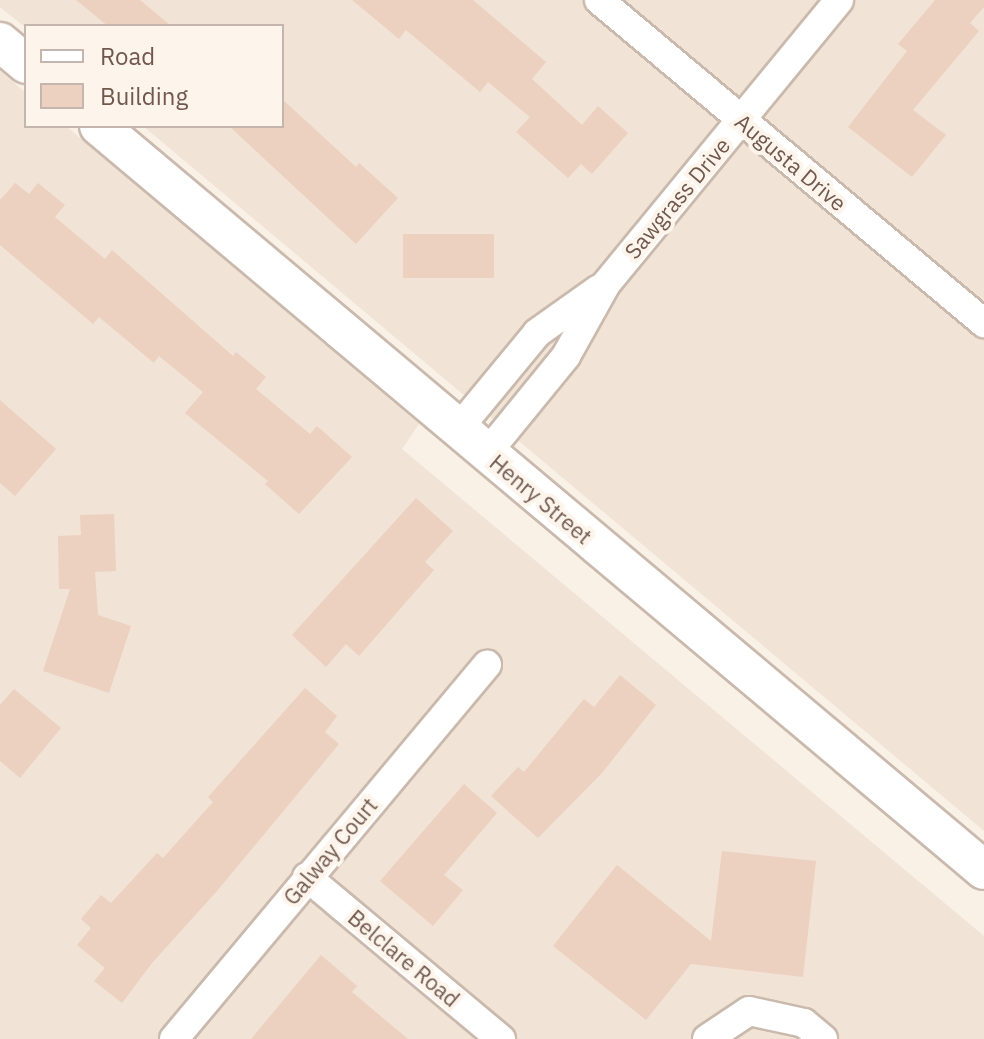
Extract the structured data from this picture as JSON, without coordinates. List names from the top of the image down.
{
  "streets": {
    "street": [
      "Augusta Drive",
      "Sawgrass Drive",
      "Henry Street",
      "Galway Court",
      "Belclare Road"
    ]
  },
  "crossings": [
    ["Augusta Drive", "Sawgrass Drive"],
    ["Sawgrass Drive", "Henry Street"],
    ["Galway Court", "Belclare Road"]
  ],
  "legend": ["Road", "Building"]
}
